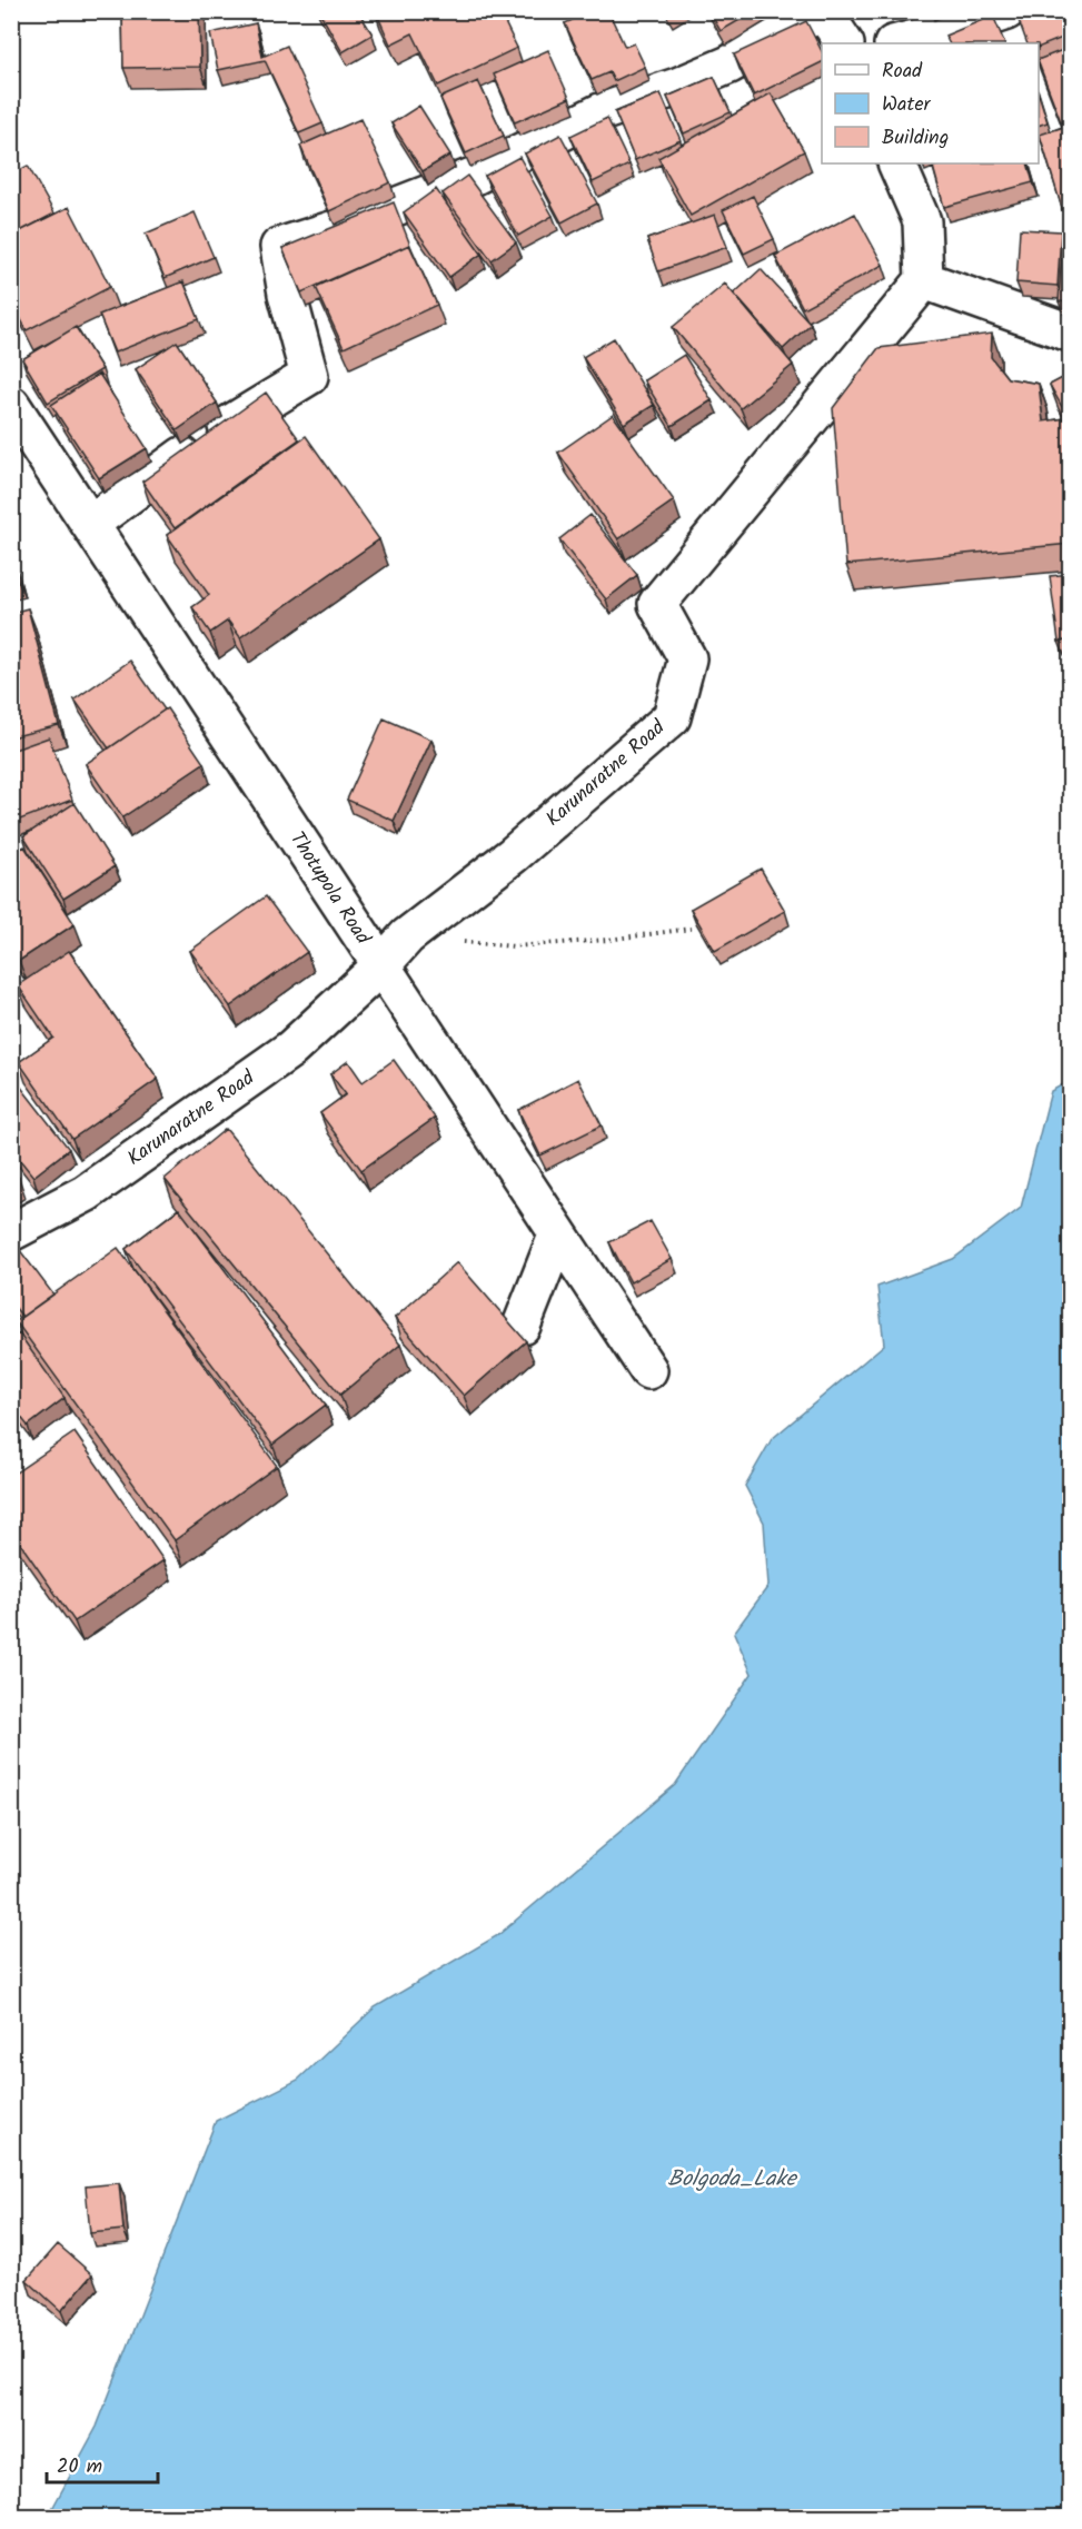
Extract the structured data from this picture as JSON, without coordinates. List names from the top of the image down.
{
  "streets": {
    "street": ["Karunaratne Road", "Thotupola Road"]
  },
  "crossings": [
    ["Karunaratne Road", "Thotupola Road"]
  ],
  "water": ["Bolgoda_Lake"],
  "legend": ["Road", "Water", "Building"],
  "scale_bar": "20 m"
}
